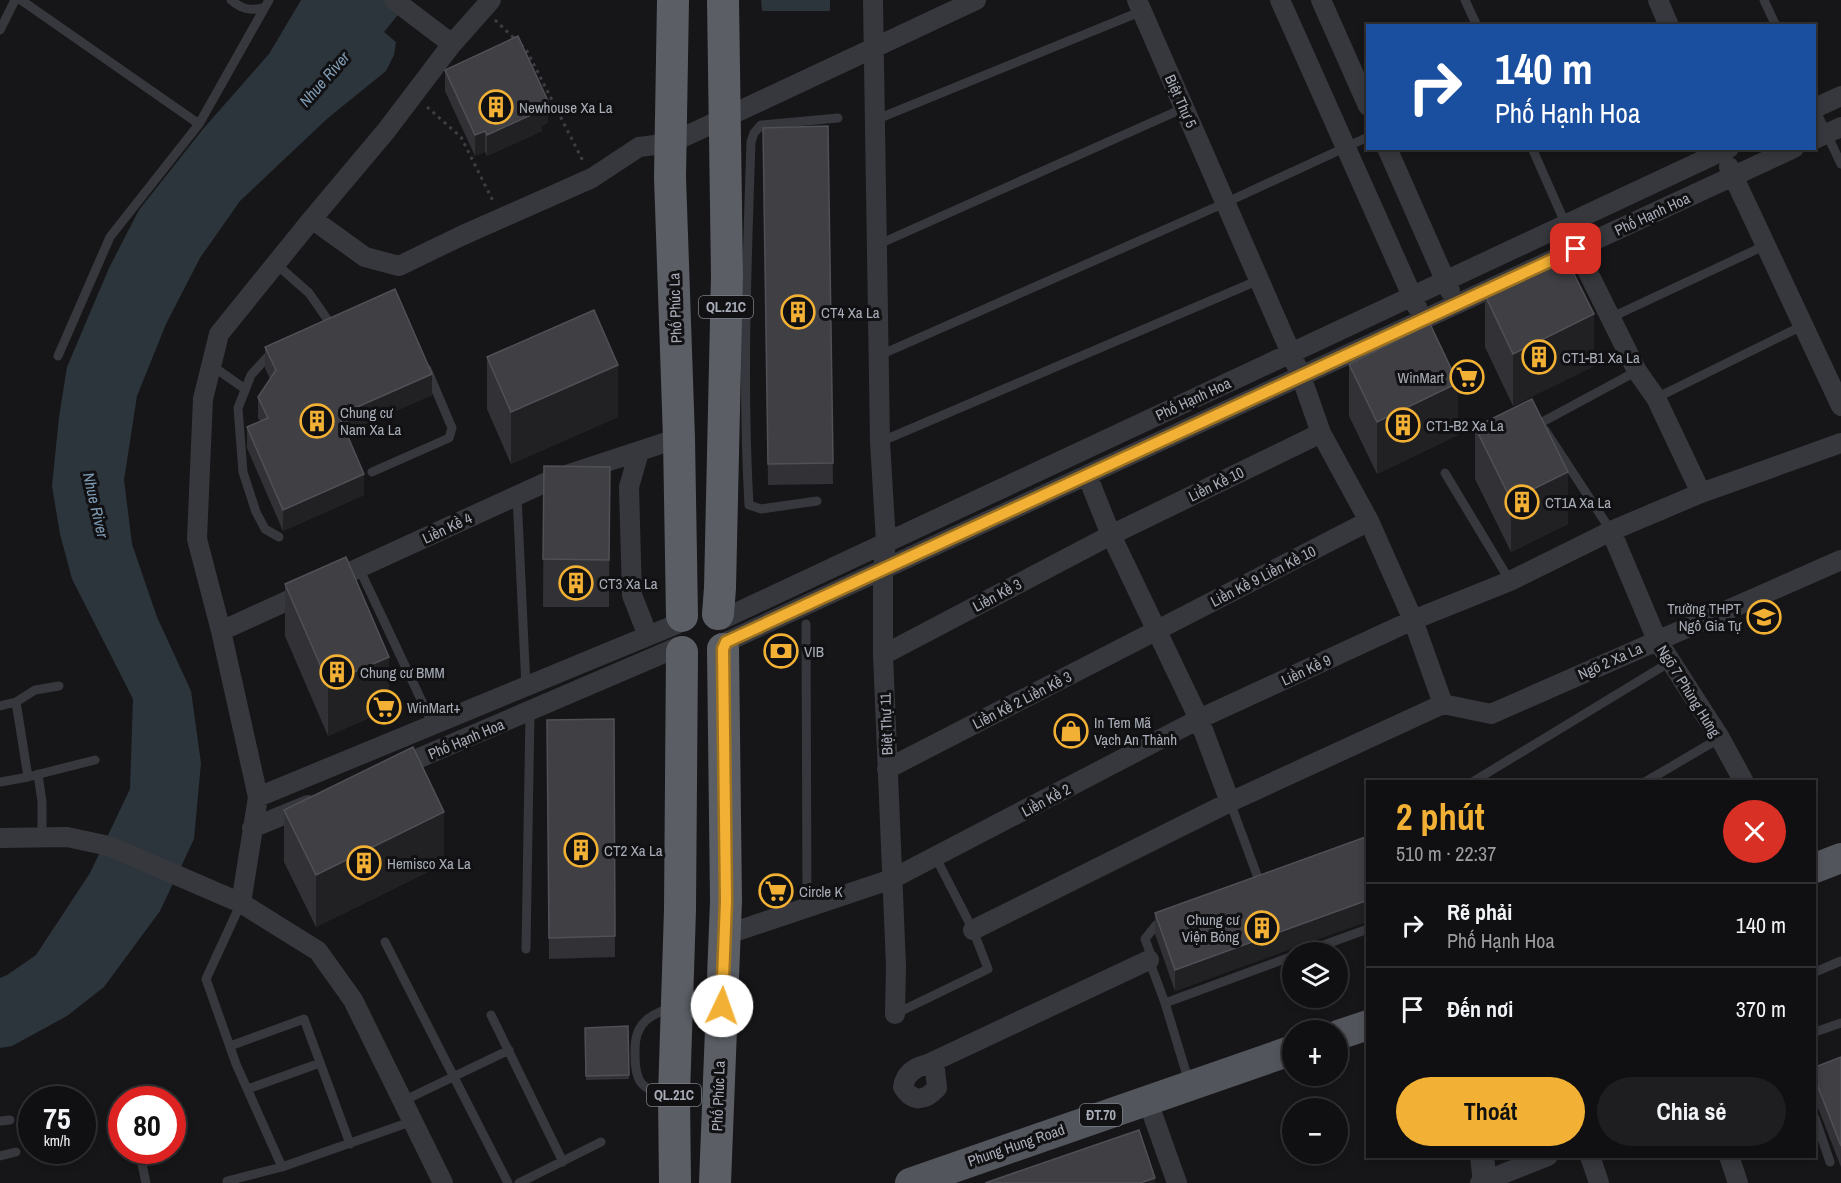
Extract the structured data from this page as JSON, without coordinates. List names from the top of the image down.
{
  "streets": {
    "highway": ["QL.21C", "Phố Phúc La"],
    "main road": ["ĐT.70", "Phung Hung Road"],
    "street": [
      "Biệt Thự 5",
      "Phố Hạnh Hoa",
      "Liền Kề 10",
      "Liền Kề 4",
      "Liền Kề 9 Liền Kề 10",
      "Liền Kề 3",
      "Ngõ 2 Xa La",
      "Liền Kề 9",
      "Ngõ 7 Phùng Hưng",
      "Liền Kề 2 Liền Kề 3",
      "Biệt Thự 11",
      "Liền Kề 2"
    ]
  },
  "crossings": [
    ["Biệt Thự 5", "Phố Hạnh Hoa"],
    ["Biệt Thự 5", "Liền Kề 10"],
    ["Biệt Thự 5", "Liền Kề 9 Liền Kề 10"],
    ["Biệt Thự 5", "Ngõ 2 Xa La"],
    ["Biệt Thự 5", "Liền Kề 9"],
    ["Phố Hạnh Hoa", "Phố Phúc La"],
    ["Phố Hạnh Hoa", "Biệt Thự 11"],
    ["Phố Phúc La", "Liền Kề 4"],
    ["Phố Phúc La", "Liền Kề 2"],
    ["Liền Kề 10", "Liền Kề 3"],
    ["Liền Kề 9 Liền Kề 10", "Liền Kề 2 Liền Kề 3"],
    ["Liền Kề 3", "Biệt Thự 11"],
    ["Ngõ 2 Xa La", "Ngõ 7 Phùng Hưng"],
    ["Liền Kề 9", "Ngõ 7 Phùng Hưng"],
    ["Liền Kề 9", "Liền Kề 2"],
    ["Liền Kề 2 Liền Kề 3", "Biệt Thự 11"],
    ["Biệt Thự 11", "Liền Kề 2"]
  ],
  "water": ["Nhue River"],
  "places": {
    "building": [
      "Newhouse Xa La",
      "CT4 Xa La",
      "CT1-B1 Xa La",
      "Chung cư Nam Xa La",
      "CT1-B2 Xa La",
      "CT1A Xa La",
      "CT3 Xa La",
      "Chung cư BMM",
      "CT2 Xa La",
      "Hemisco Xa La",
      "Chung cư Viện Bỏng"
    ],
    "supermarket": ["WinMart", "WinMart+", "Circle K"],
    "school or university": ["Trường THPT Ngô Gia Tự"],
    "bank": ["VIB"],
    "shop": ["In Tem Mã Vạch An Thành"]
  },
  "page": {
    "turn": ["140 m", "Phố Hạnh Hoa"],
    "heading": ["2 phút", "510 m · 22:37"],
    "list": [
      {
        "name": "Rẽ phải",
        "note": "Phố Hạnh Hoa",
        "value": "140 m"
      },
      {
        "name": "Đến nơi",
        "value": "370 m"
      }
    ],
    "map_buttons": ["+", "−"],
    "buttons": ["Thoát", "Chia sẻ"],
    "speed": "75 km/h",
    "limit": "80"
  }
}
